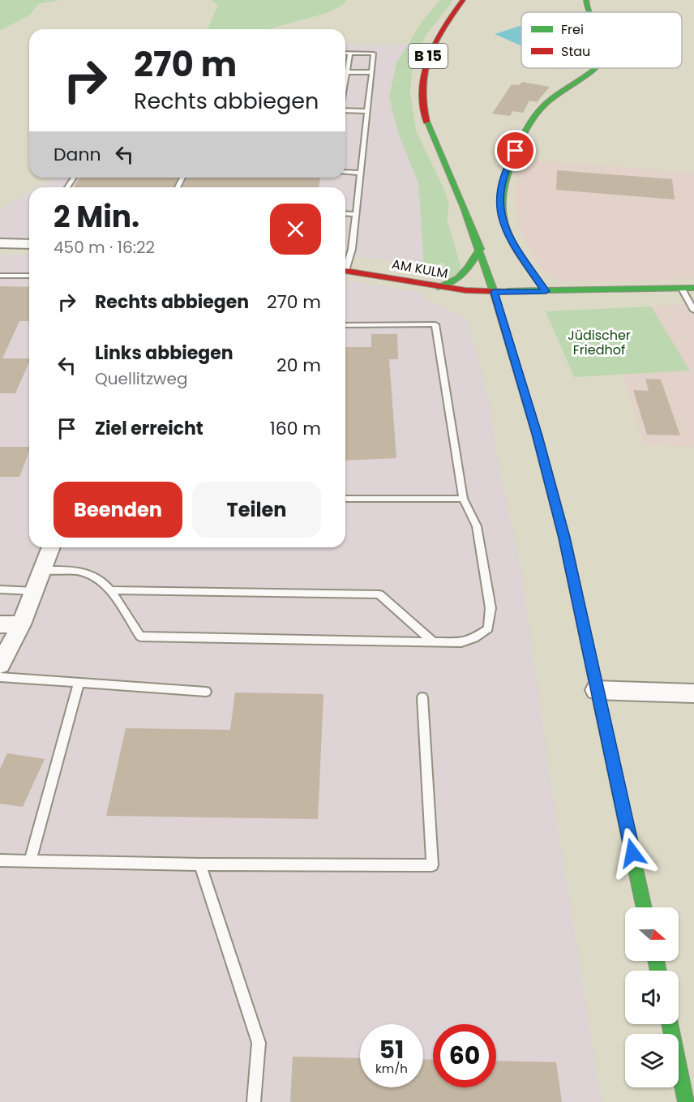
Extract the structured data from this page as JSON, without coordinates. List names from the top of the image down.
{
  "streets": {
    "main road": ["B 15", "AM KULM"]
  },
  "crossings": [
    ["B 15", "AM KULM"]
  ],
  "parks": ["Jüdischer Friedhof"],
  "legend": ["Frei", "Stau"],
  "north": "right",
  "page": {
    "turn": ["270 m", "Rechts abbiegen"],
    "then": "Dann",
    "heading": ["2 Min.", "450 m · 16:22"],
    "list": [
      {
        "name": "Rechts abbiegen",
        "value": "270 m"
      },
      {
        "name": "Links abbiegen",
        "note": "Quellitzweg",
        "value": "20 m"
      },
      {
        "name": "Ziel erreicht",
        "value": "160 m"
      }
    ],
    "buttons": ["Beenden", "Teilen"],
    "speed": "51 km/h",
    "limit": "60"
  }
}
